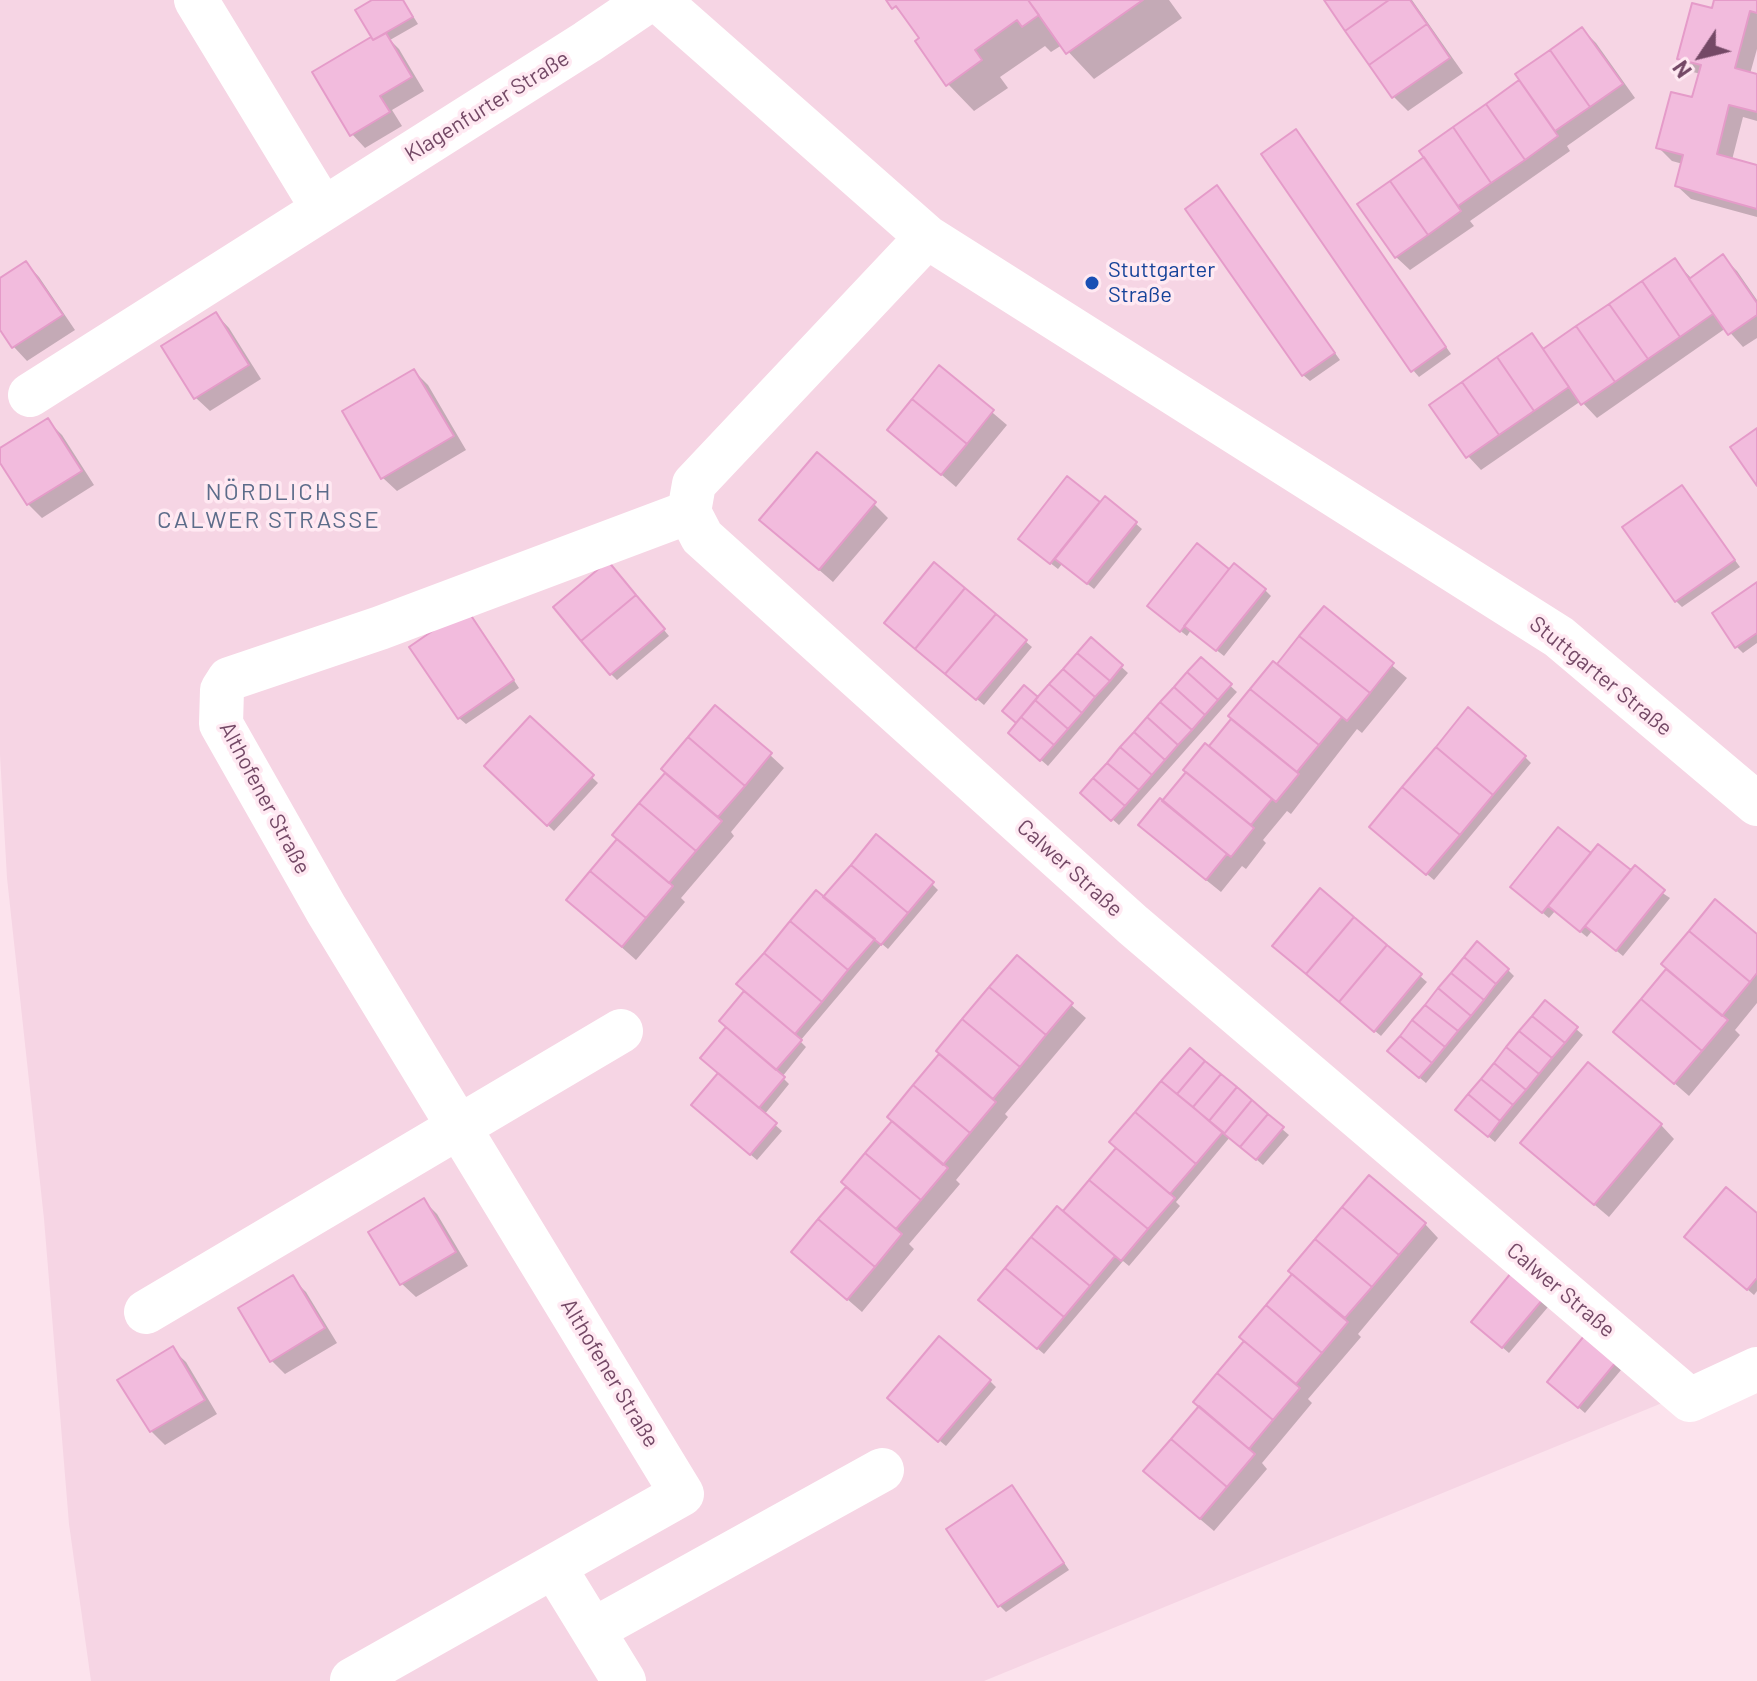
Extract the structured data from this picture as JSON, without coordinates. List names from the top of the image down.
{
  "streets": {
    "street": [
      "Klagenfurter Straße",
      "Stuttgarter Straße",
      "Althofener Straße",
      "Calwer Straße"
    ]
  },
  "crossings": [
    ["Althofener Straße", "Calwer Straße"]
  ],
  "districts": ["NÖRDLICH CALWER STRASSE"],
  "places": ["Stuttgarter Straße"],
  "north": "bottom left"
}
